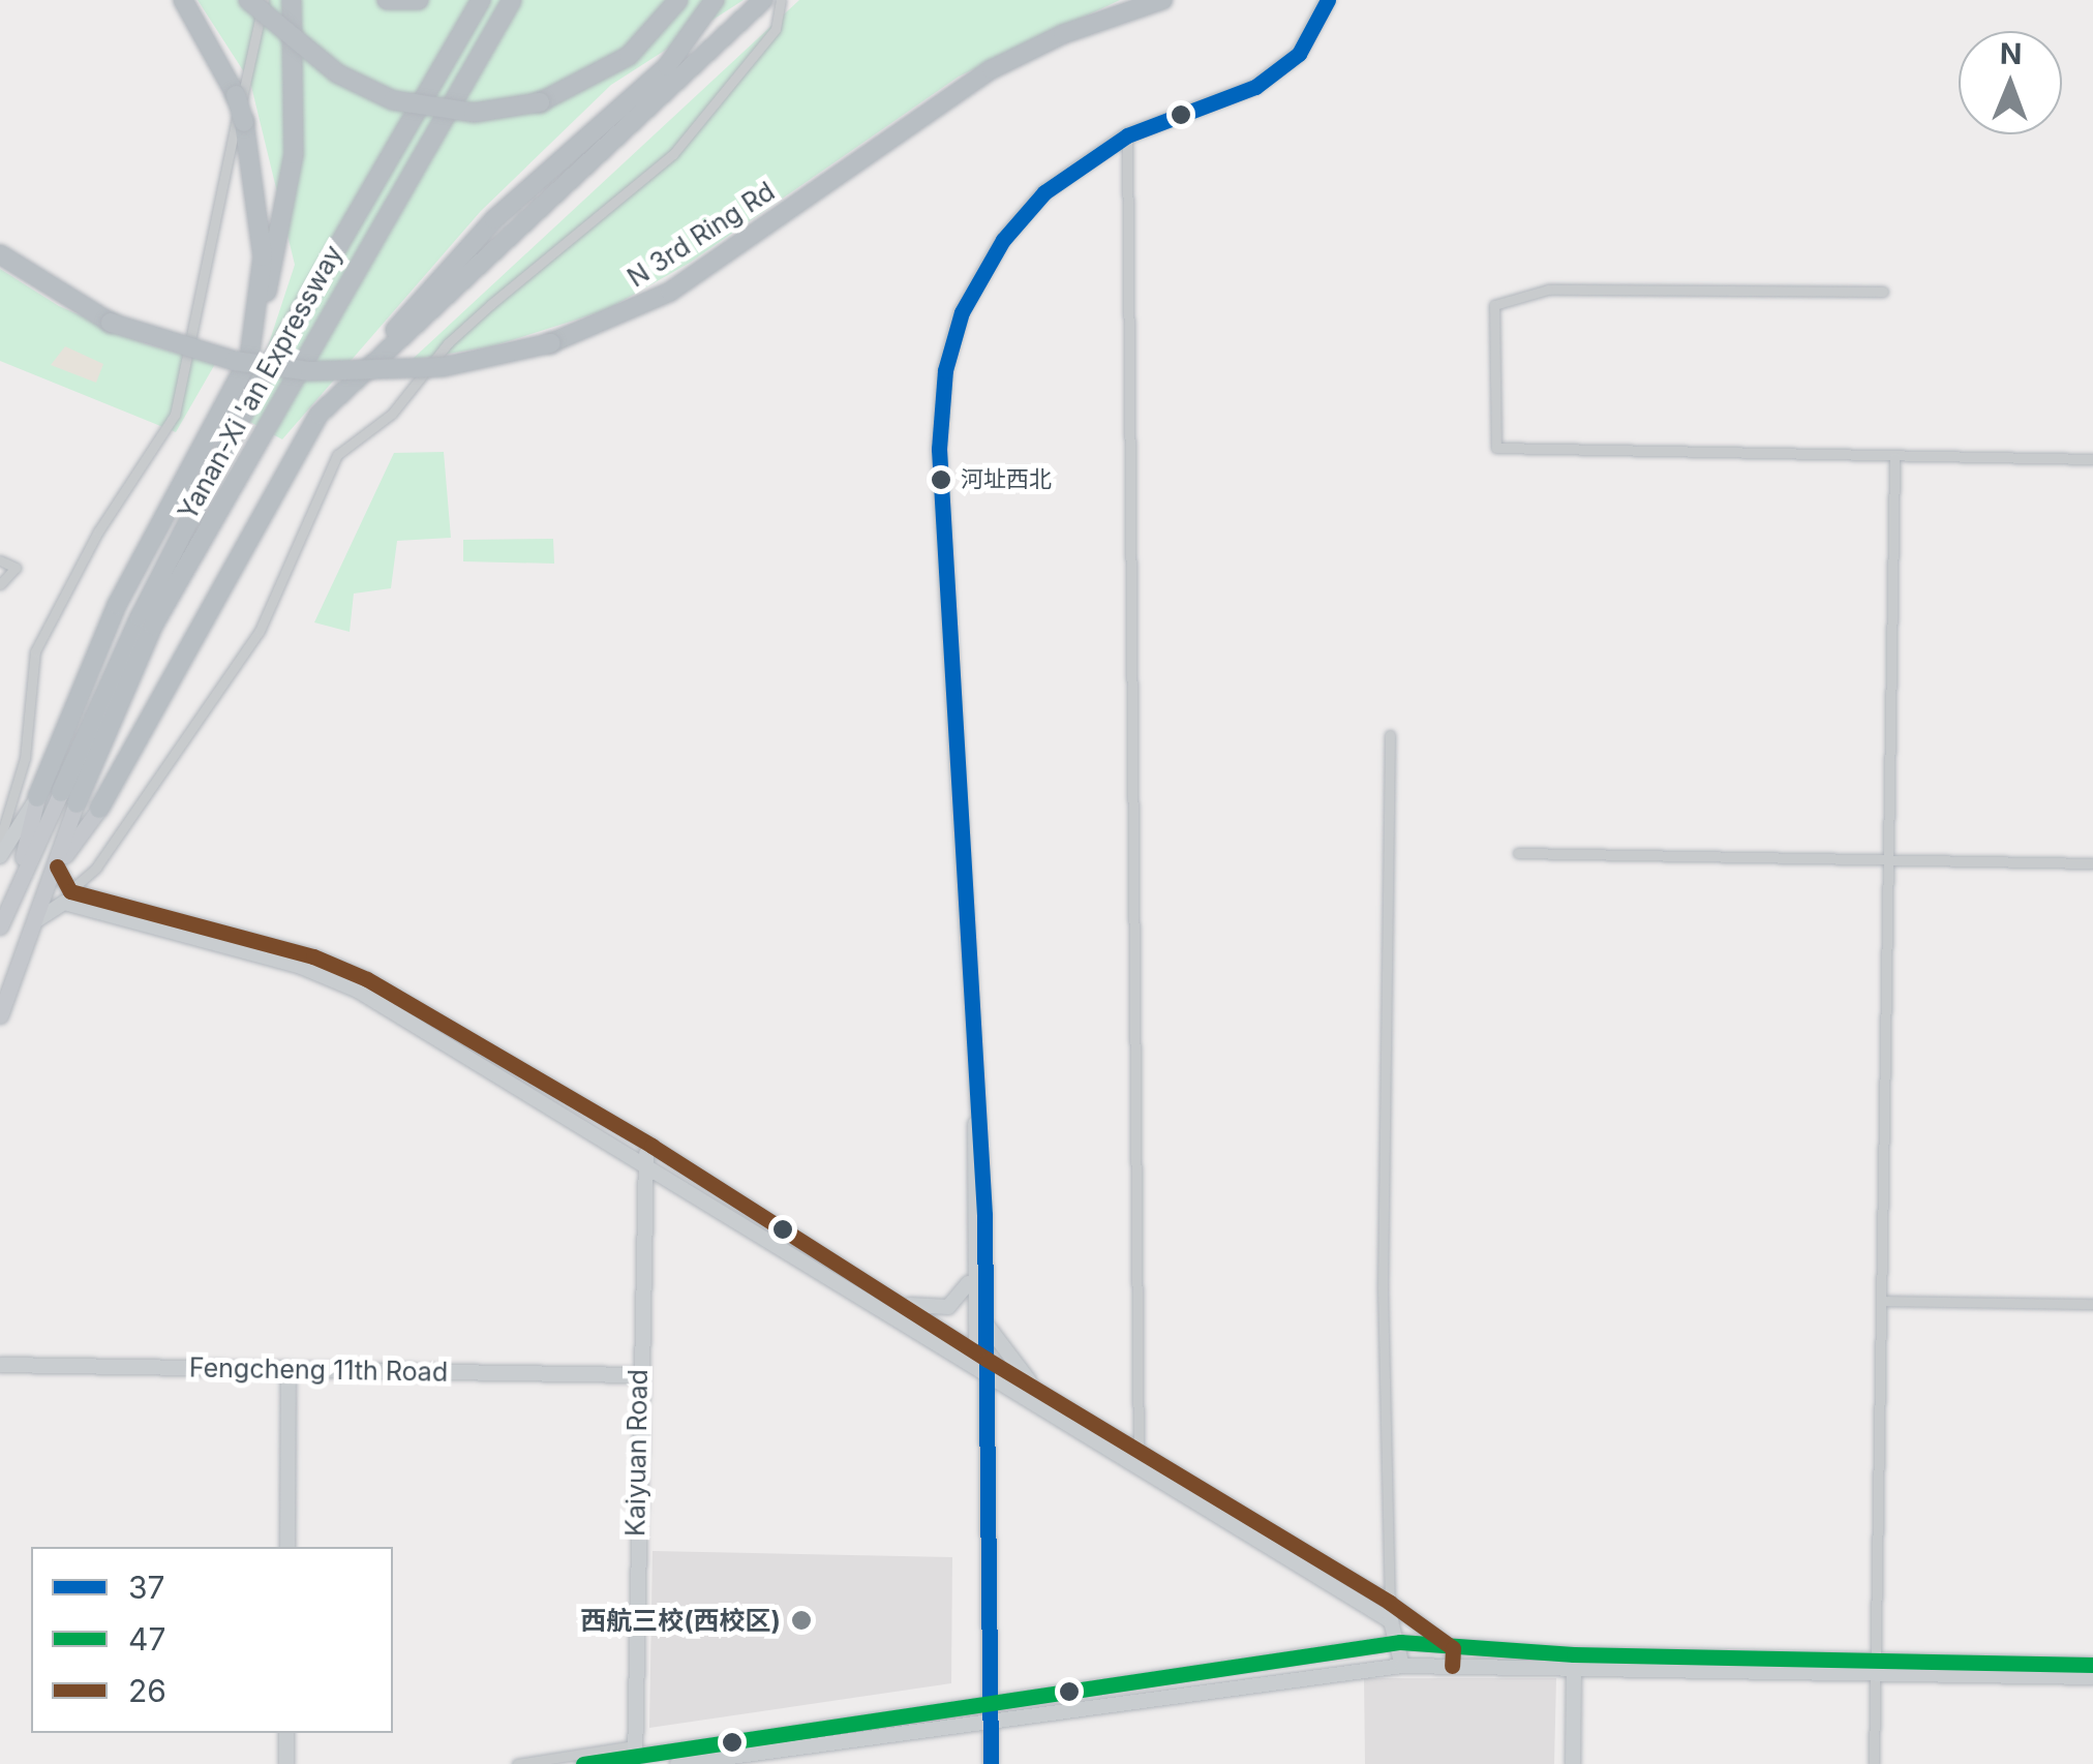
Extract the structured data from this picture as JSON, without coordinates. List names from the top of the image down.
{
  "streets": {
    "highway": ["N 3rd Ring Rd", "Yanan-Xi 'an Expressway"],
    "street": ["Fengcheng 11th Road", "Kaiyuan Road"]
  },
  "crossings": [
    ["Fengcheng 11th Road", "Kaiyuan Road"]
  ],
  "places": ["河址西北", "西航三校(西校区)"],
  "lines": ["transit line 37", "transit line 26", "transit line 47"],
  "legend": ["37", "47", "26"],
  "north": "top"
}
